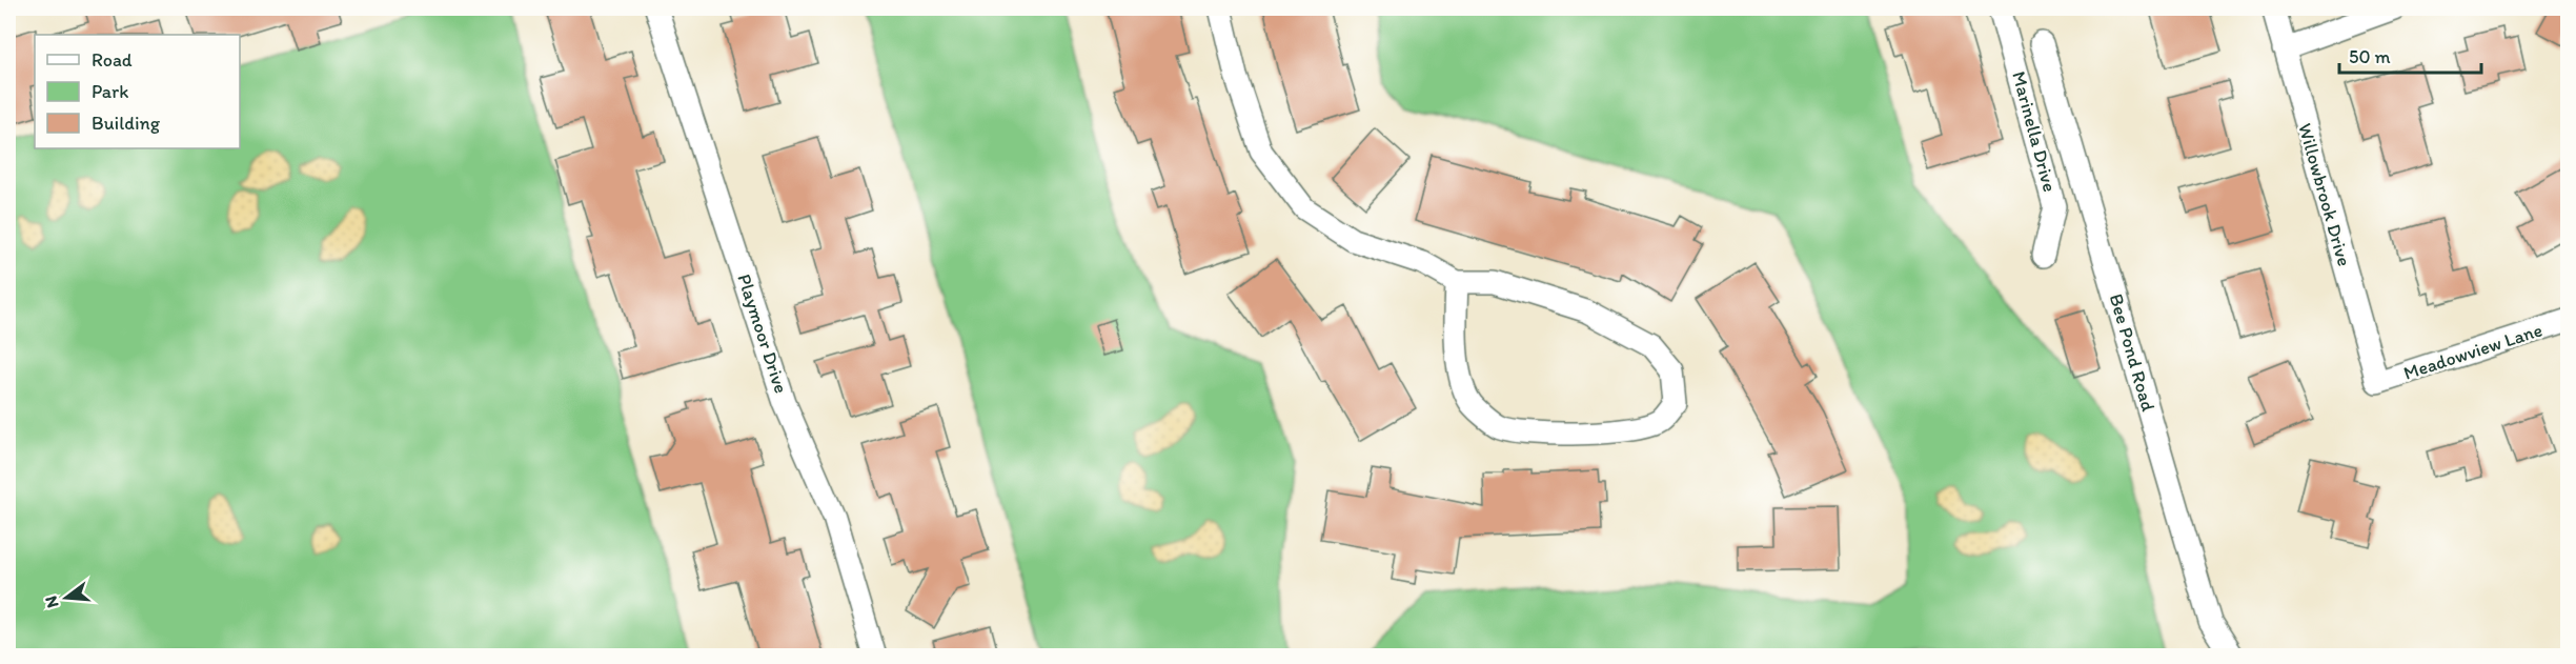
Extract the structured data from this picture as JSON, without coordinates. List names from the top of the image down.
{
  "streets": {
    "street": [
      "Marinella Drive",
      "Willowbrook Drive",
      "Playmoor Drive",
      "Meadowview Lane",
      "Bee Pond Road"
    ]
  },
  "crossings": [
    ["Willowbrook Drive", "Meadowview Lane"]
  ],
  "legend": ["Road", "Park", "Building"],
  "scale_bar": "50 m",
  "north": "left"
}
